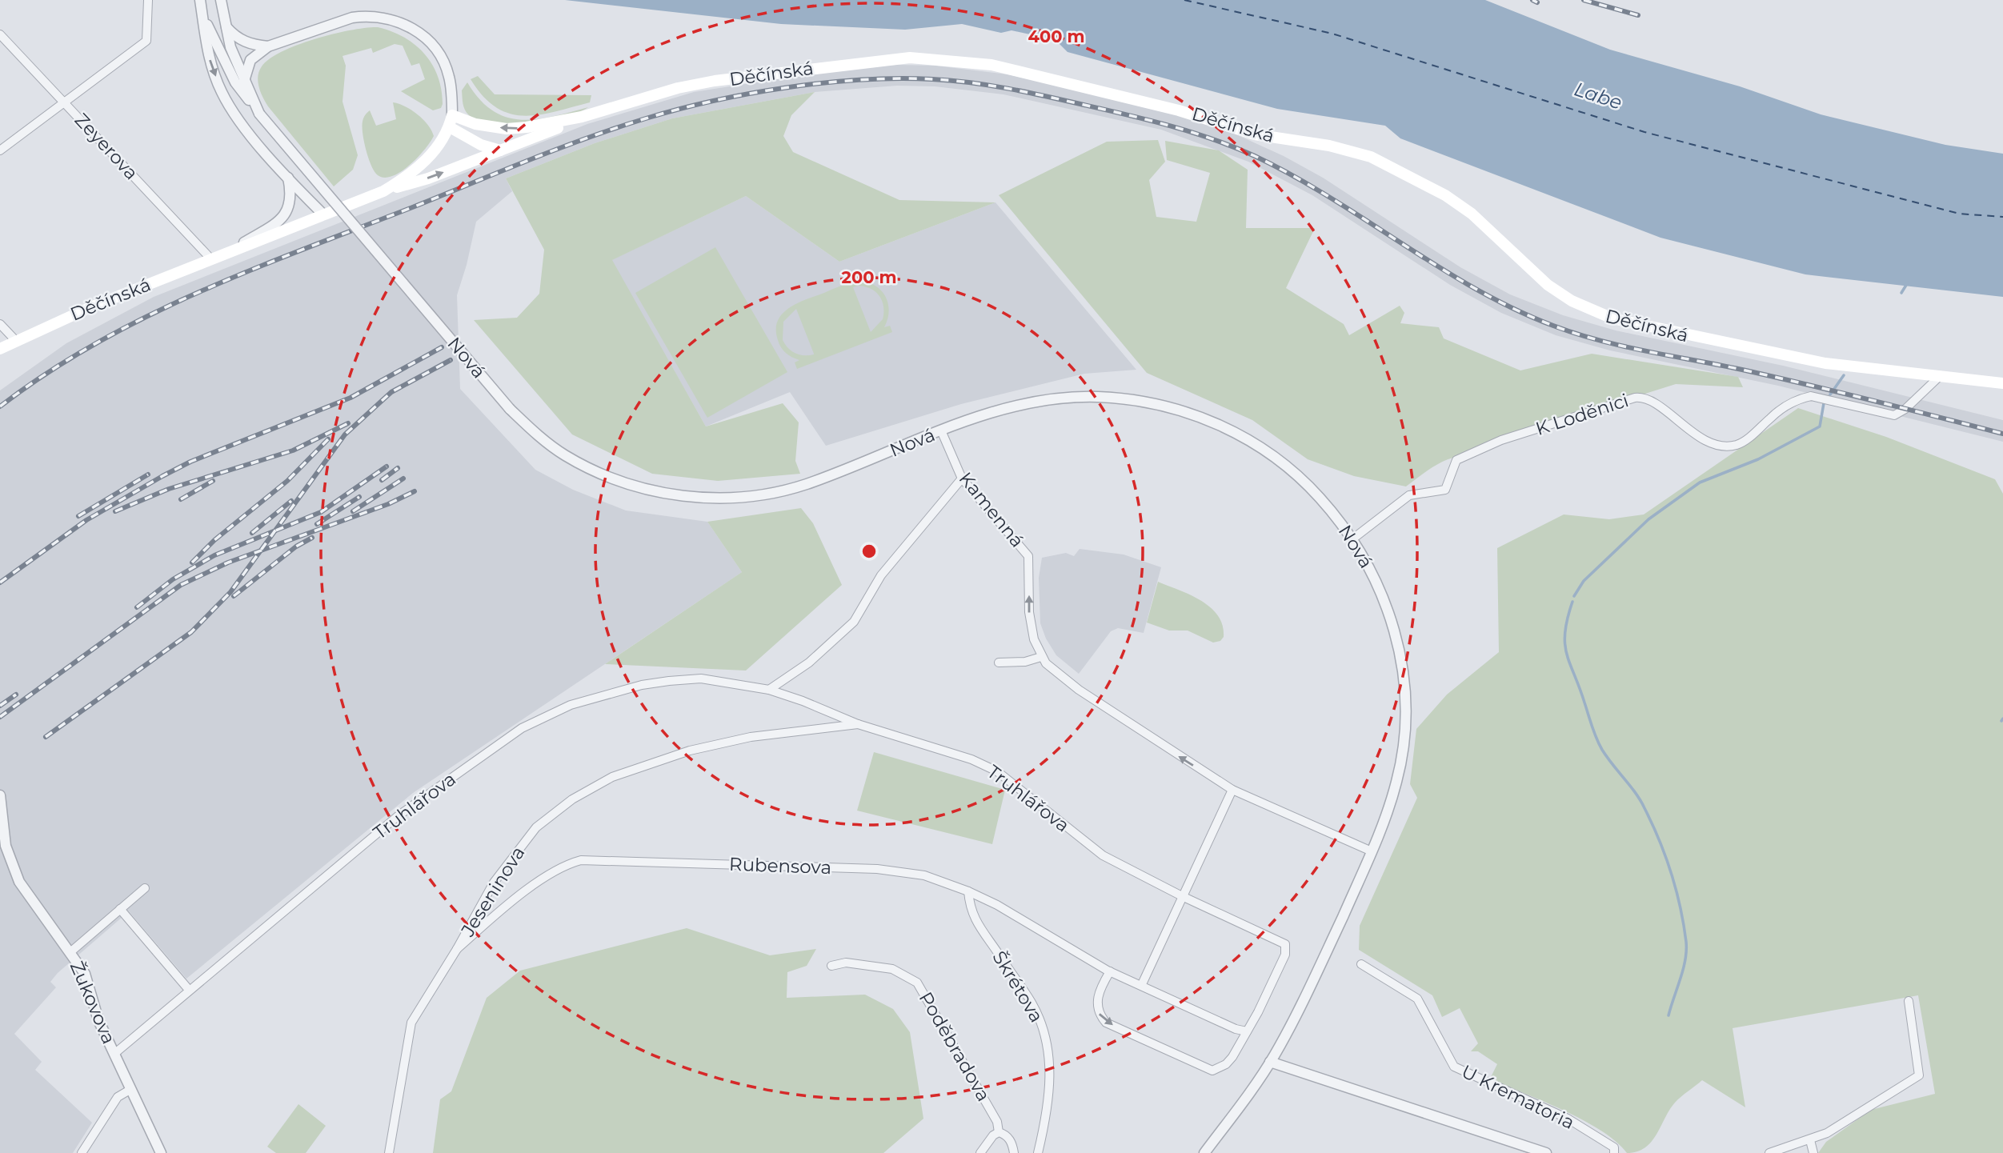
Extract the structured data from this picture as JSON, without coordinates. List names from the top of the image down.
{
  "streets": {
    "main road": ["Děčínská"],
    "street": [
      "Zeyerova",
      "Nová",
      "K Loděnici",
      "Kamenná",
      "Truhlářova",
      "Rubensova",
      "Jeseninova",
      "Škrétova",
      "Žukovova",
      "Poděbradova",
      "U Krematoria"
    ]
  },
  "crossings": [
    ["Děčínská", "Zeyerova"],
    ["Děčínská", "Nová"],
    ["Děčínská", "K Loděnici"],
    ["Nová", "K Loděnici"],
    ["Nová", "Kamenná"],
    ["Truhlářova", "Rubensova"],
    ["Truhlářova", "Jeseninova"],
    ["Truhlářova", "Žukovova"],
    ["Rubensova", "Jeseninova"],
    ["Rubensova", "Škrétova"]
  ],
  "one_way": ["Kamenná"],
  "water": ["Labe"],
  "rings": ["400 m", "200 m"]
}
